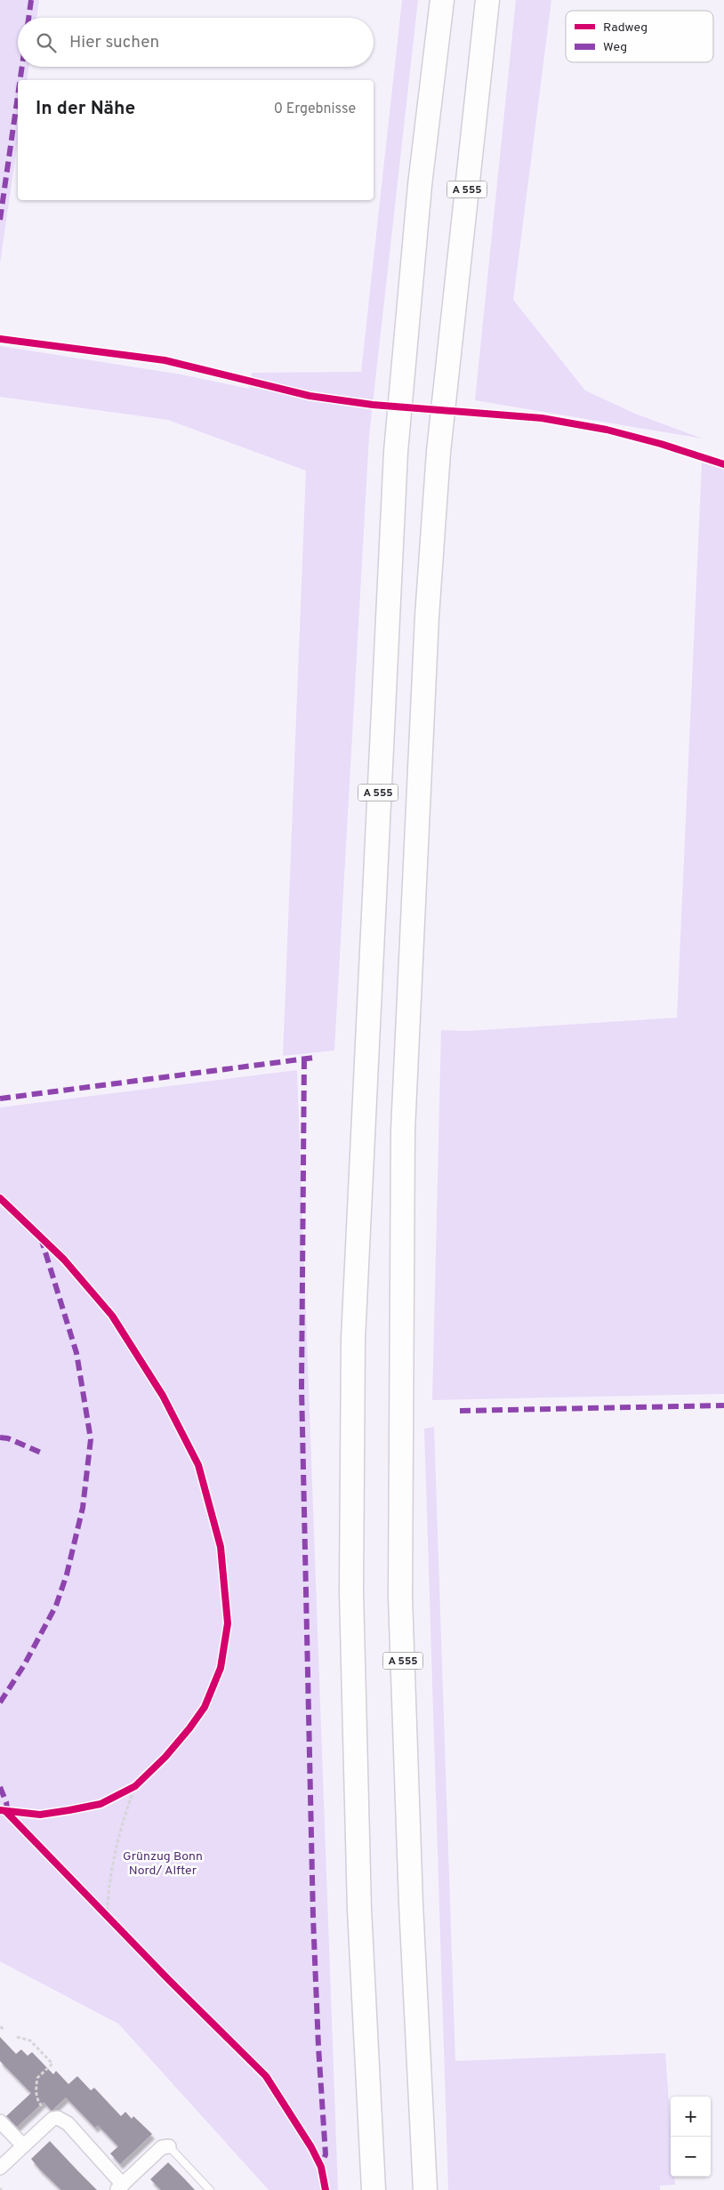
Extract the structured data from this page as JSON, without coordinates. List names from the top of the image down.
{
  "streets": {
    "highway": ["A 555"]
  },
  "parks": ["Grünzug Bonn Nord/ Alfter"],
  "legend": ["Radweg", "Weg"],
  "page": {
    "search": "Hier suchen",
    "heading": ["In der Nähe", "0 Ergebnisse"],
    "map_buttons": ["+", "−"]
  }
}
